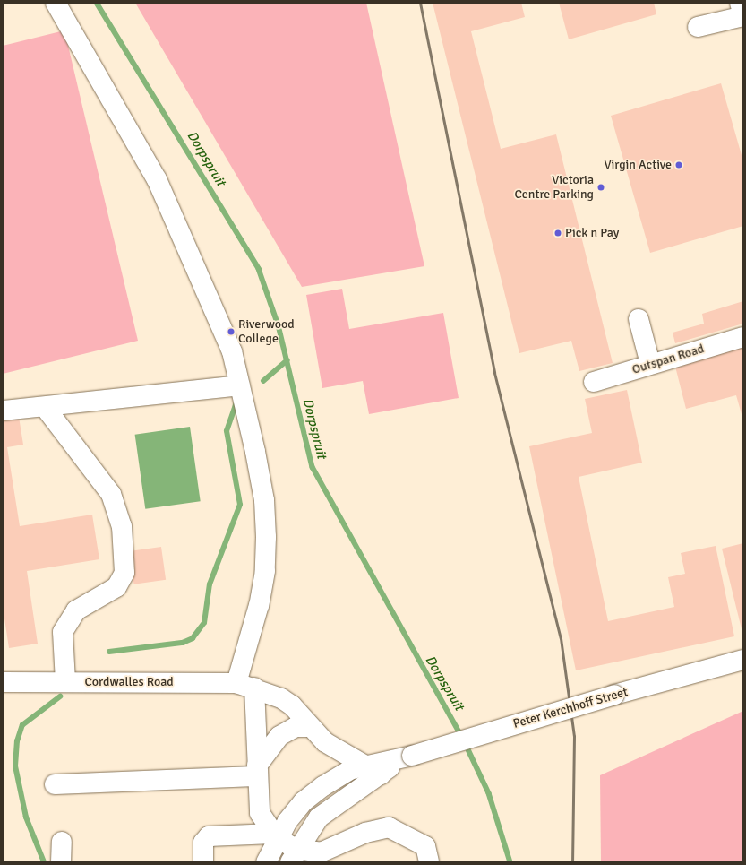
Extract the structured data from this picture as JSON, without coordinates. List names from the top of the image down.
{
  "streets": {
    "street": ["Outspan Road", "Cordwalles Road", "Peter Kerchhoff Street"]
  },
  "crossings": [
    ["Cordwalles Road", "Peter Kerchhoff Street"]
  ],
  "water": ["Dorpspruit"],
  "places": [
    "Virgin Active",
    "Victoria Centre Parking",
    "Pick n Pay",
    "Riverwood College"
  ]
}
